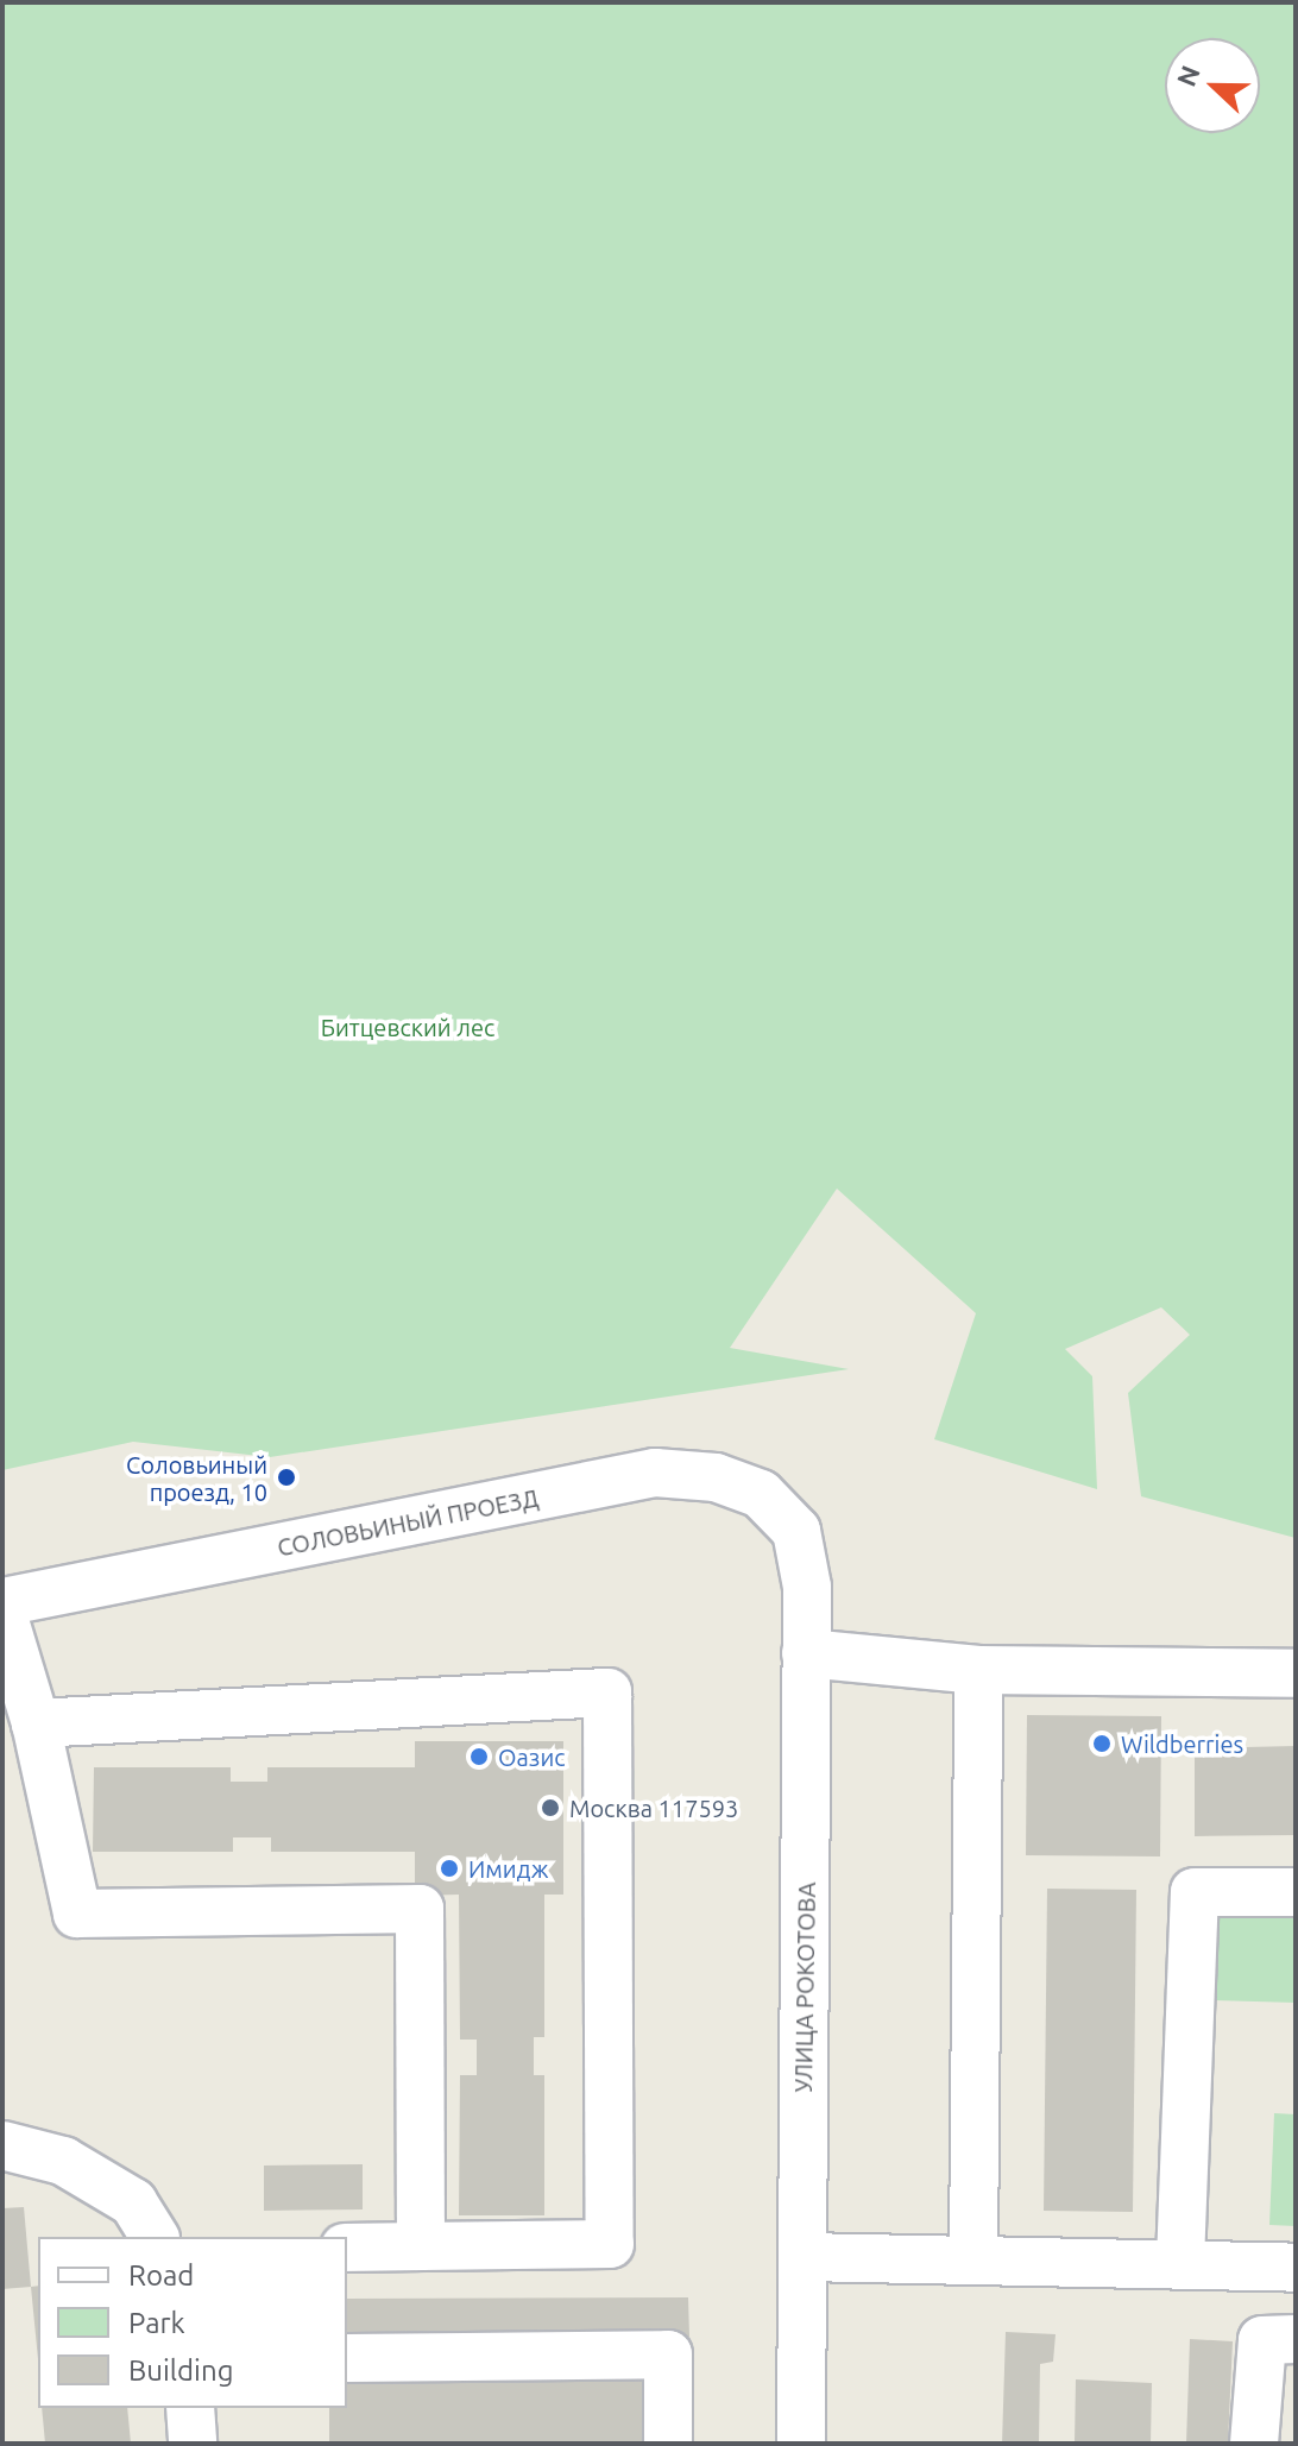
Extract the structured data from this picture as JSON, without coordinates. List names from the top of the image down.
{
  "streets": {
    "street": ["СОЛОВЬИНЫЙ ПРОЕЗД", "УЛИЦА РОКОТОВА"]
  },
  "crossings": [
    ["СОЛОВЬИНЫЙ ПРОЕЗД", "УЛИЦА РОКОТОВА"]
  ],
  "parks": ["Битцевский лес"],
  "places": [
    "Соловьиный проезд, 10",
    "Wildberries",
    "Оазис",
    "Москва 117593",
    "Имидж"
  ],
  "legend": ["Road", "Park", "Building"],
  "north": "left"
}
